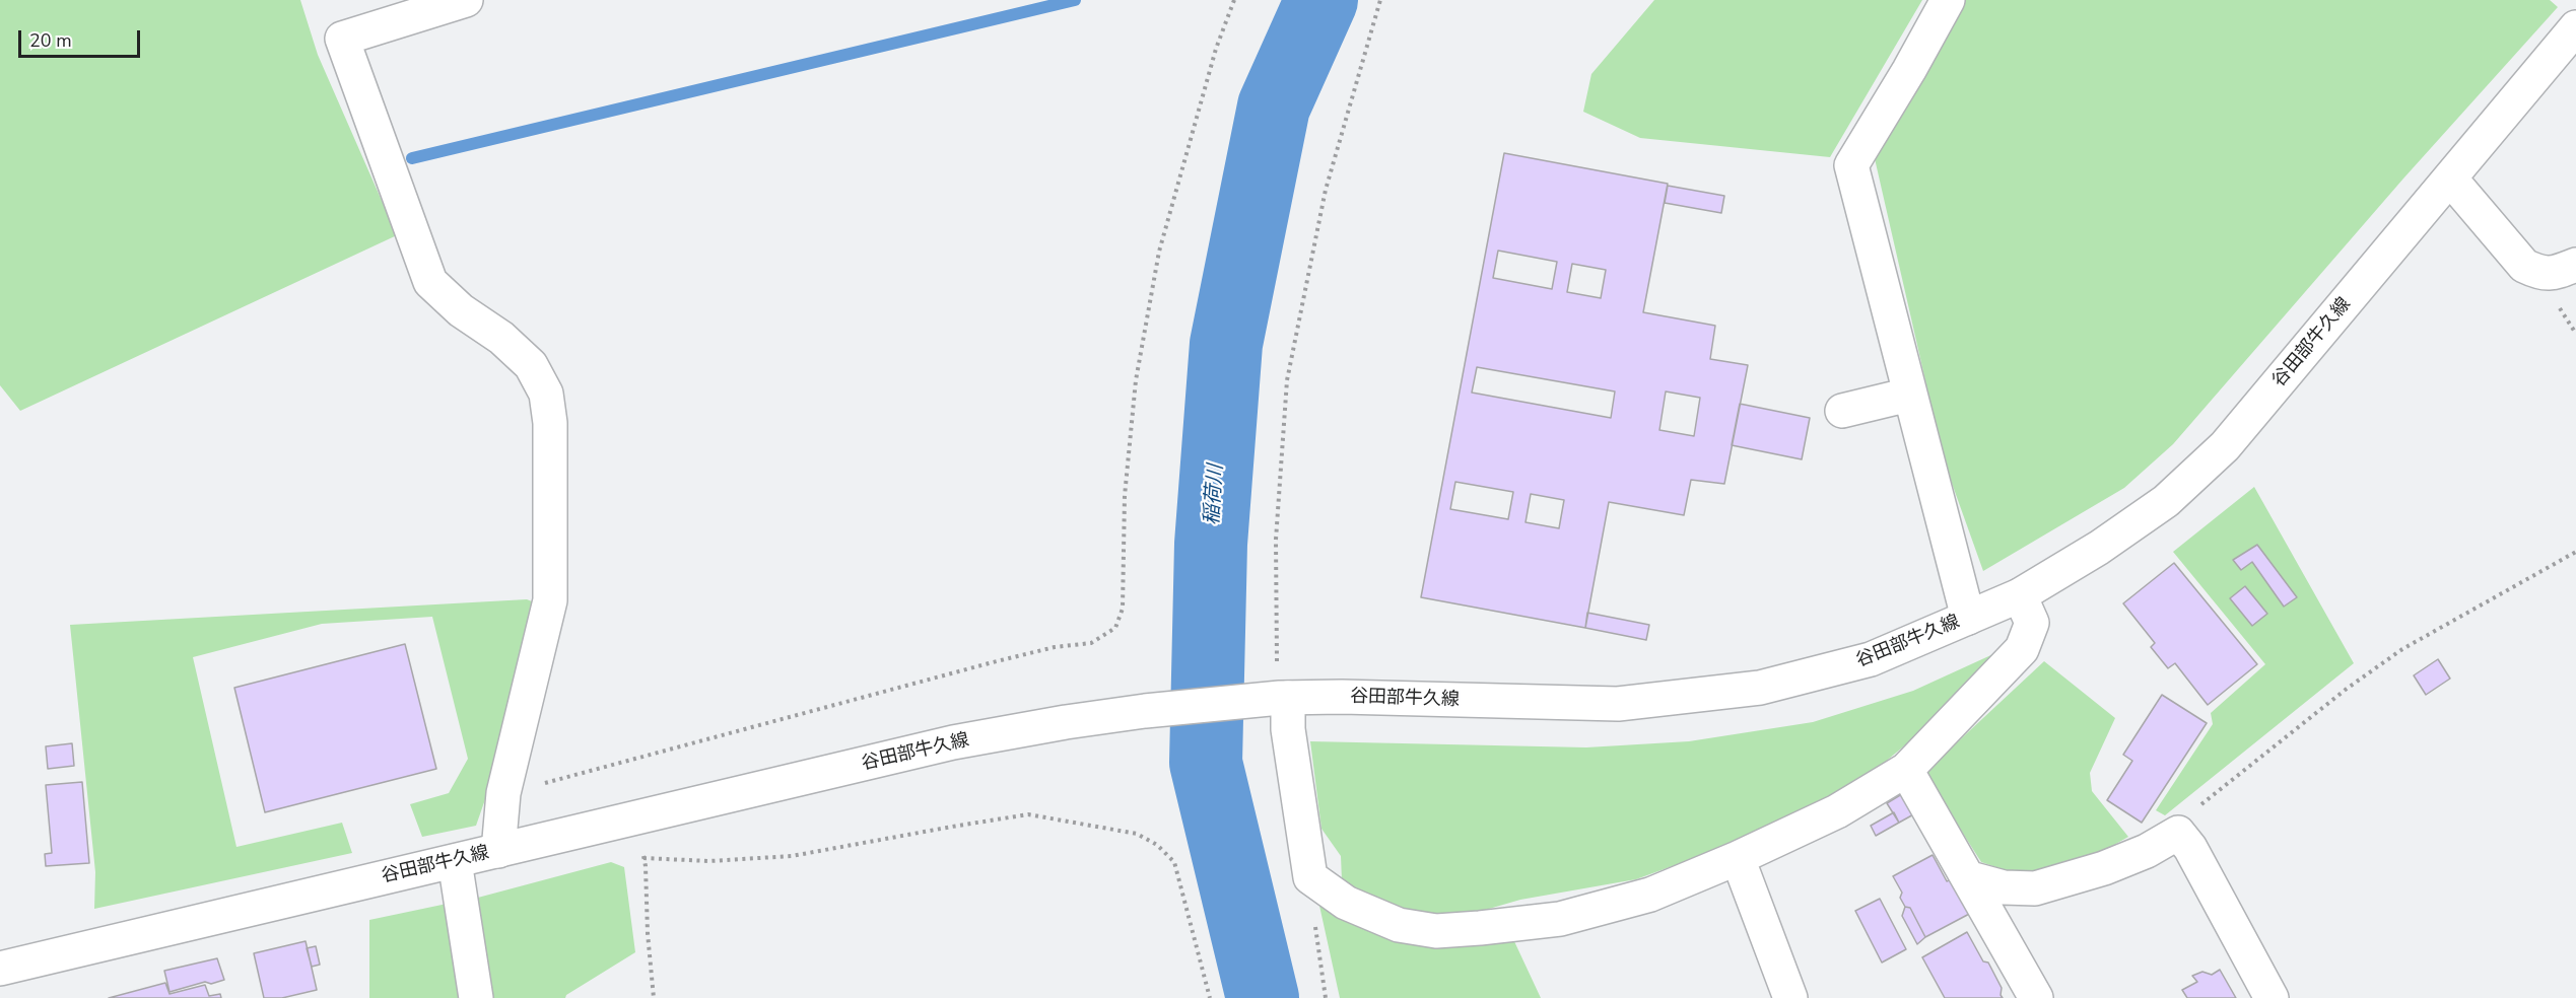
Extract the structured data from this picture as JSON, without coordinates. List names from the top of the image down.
{
  "streets": {
    "street": ["谷田部牛久線"]
  },
  "water": ["稲荷川"],
  "scale_bar": "20 m"
}
